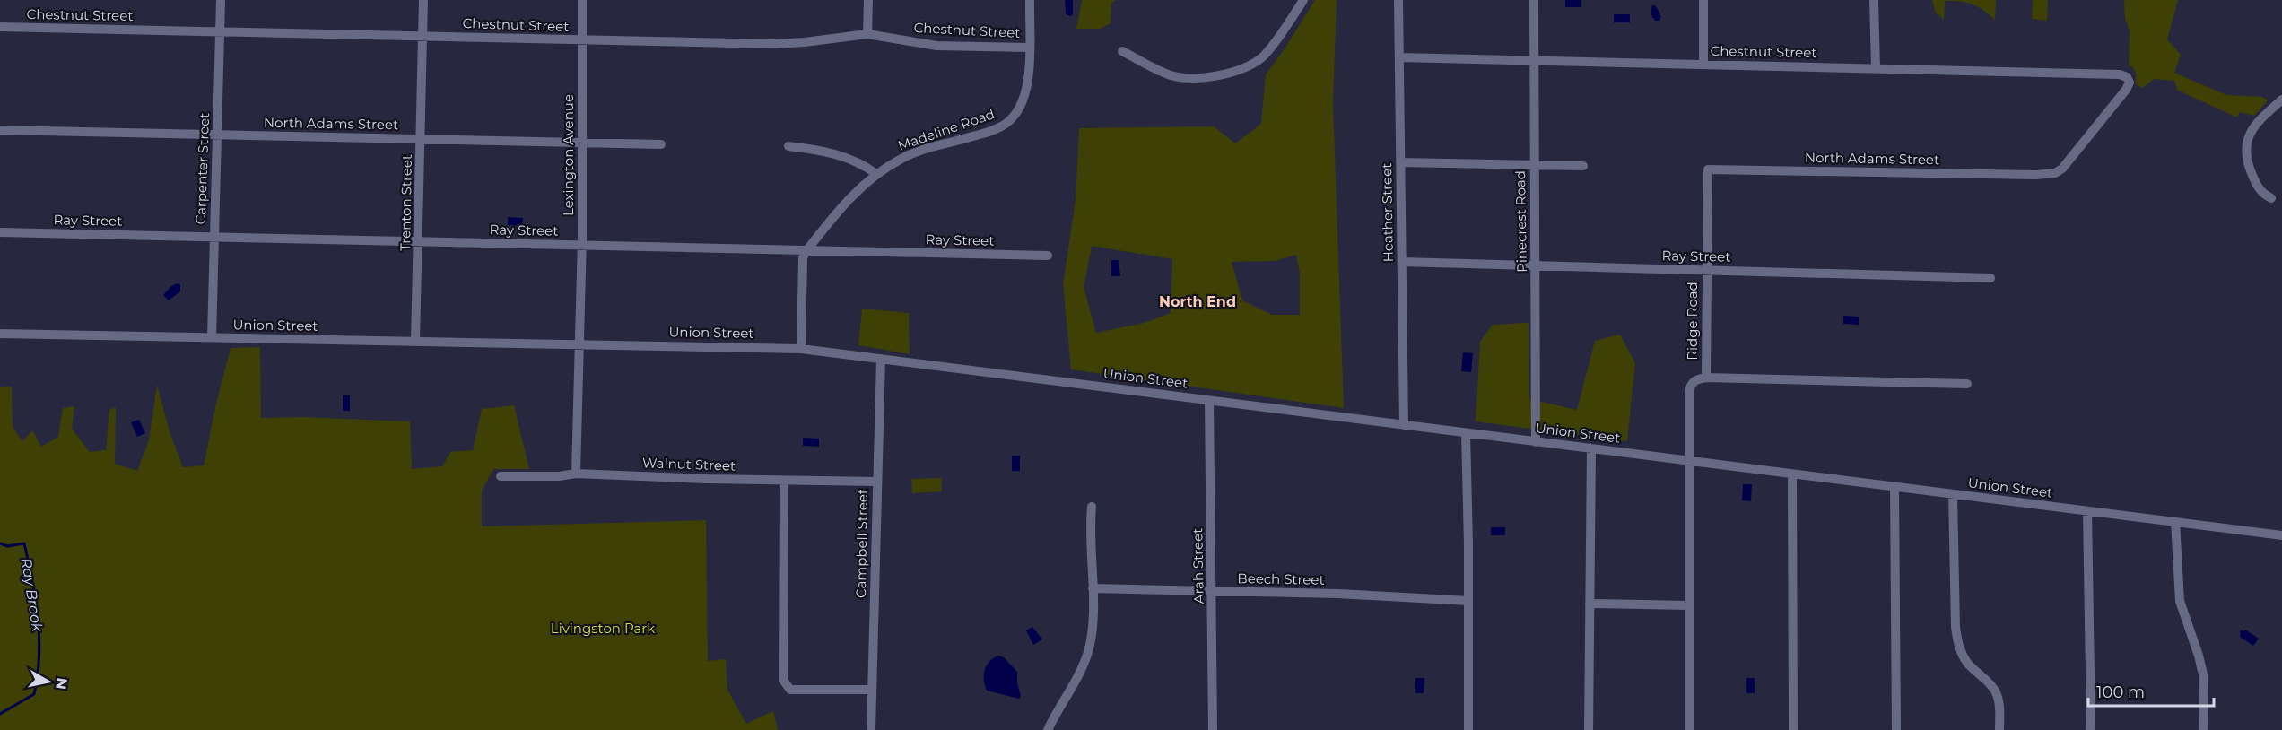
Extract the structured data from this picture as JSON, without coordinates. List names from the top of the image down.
{
  "streets": {
    "street": [
      "Chestnut Street",
      "North Adams Street",
      "Madeline Road",
      "Lexington Avenue",
      "Carpenter Street",
      "Trenton Street",
      "Heather Street",
      "Ray Street",
      "Pinecrest Road",
      "Ridge Road",
      "Union Street",
      "Walnut Street",
      "Campbell Street",
      "Arah Street",
      "Beech Street"
    ]
  },
  "crossings": [
    ["Chestnut Street", "North Adams Street"],
    ["Chestnut Street", "Madeline Road"],
    ["Chestnut Street", "Lexington Avenue"],
    ["Chestnut Street", "Carpenter Street"],
    ["Chestnut Street", "Trenton Street"],
    ["Chestnut Street", "Heather Street"],
    ["Chestnut Street", "Pinecrest Road"],
    ["North Adams Street", "Lexington Avenue"],
    ["North Adams Street", "Carpenter Street"],
    ["North Adams Street", "Trenton Street"],
    ["North Adams Street", "Ridge Road"],
    ["Madeline Road", "Ray Street"],
    ["Lexington Avenue", "Ray Street"],
    ["Lexington Avenue", "Union Street"],
    ["Lexington Avenue", "Walnut Street"],
    ["Carpenter Street", "Ray Street"],
    ["Carpenter Street", "Union Street"],
    ["Trenton Street", "Ray Street"],
    ["Trenton Street", "Union Street"],
    ["Heather Street", "Ray Street"],
    ["Heather Street", "Union Street"],
    ["Ray Street", "Pinecrest Road"],
    ["Ray Street", "Ridge Road"],
    ["Pinecrest Road", "Union Street"],
    ["Ridge Road", "Union Street"],
    ["Union Street", "Campbell Street"],
    ["Union Street", "Arah Street"],
    ["Walnut Street", "Campbell Street"],
    ["Arah Street", "Beech Street"]
  ],
  "districts": ["North End"],
  "water": ["Ray Brook"],
  "parks": ["Livingston Park"],
  "scale_bar": "100 m",
  "north": "right"
}
